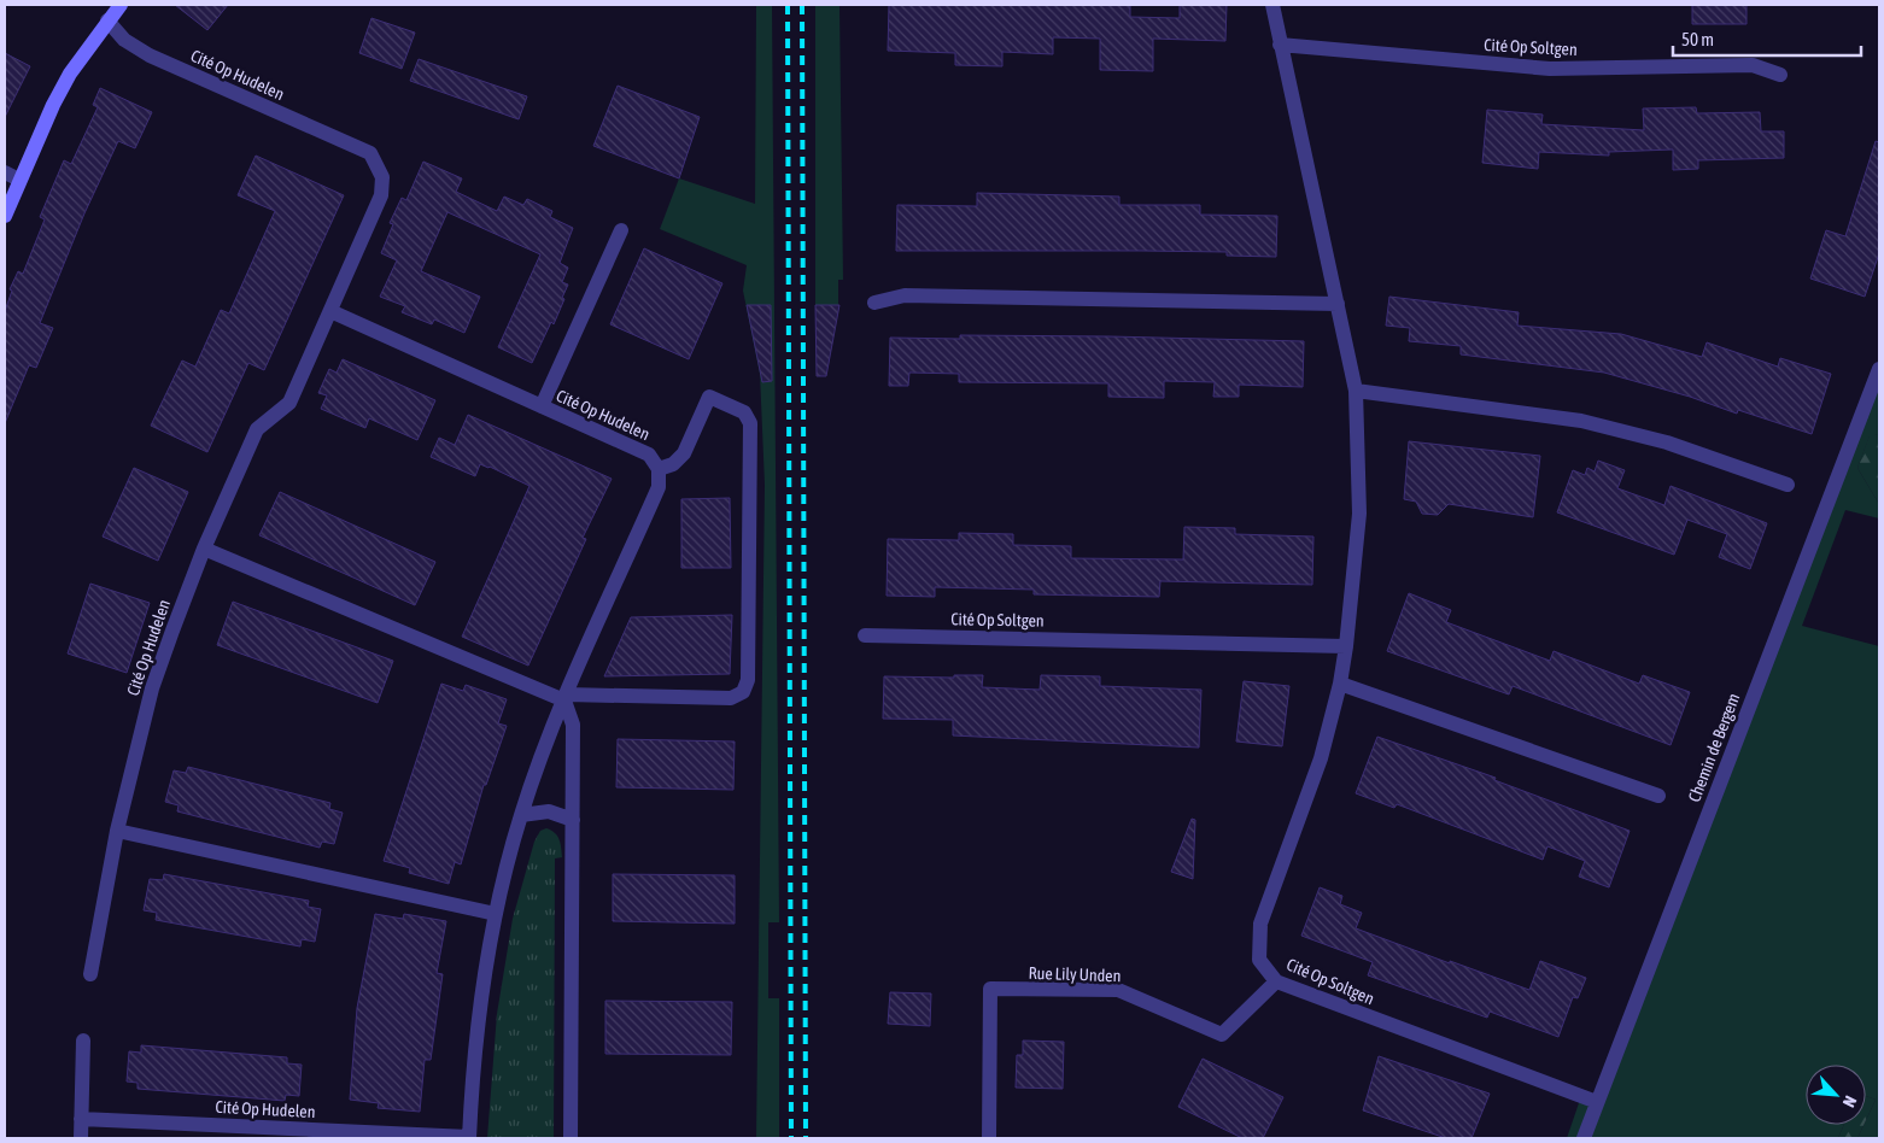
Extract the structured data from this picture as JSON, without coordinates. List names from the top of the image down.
{
  "streets": {
    "street": [
      "Cité Op Soltgen",
      "Cité Op Hudelen",
      "Chemin de Bergem",
      "Rue Lily Unden"
    ]
  },
  "crossings": [
    ["Cité Op Soltgen", "Chemin de Bergem"],
    ["Cité Op Soltgen", "Rue Lily Unden"]
  ],
  "scale_bar": "50 m",
  "north": "bottom right"
}
